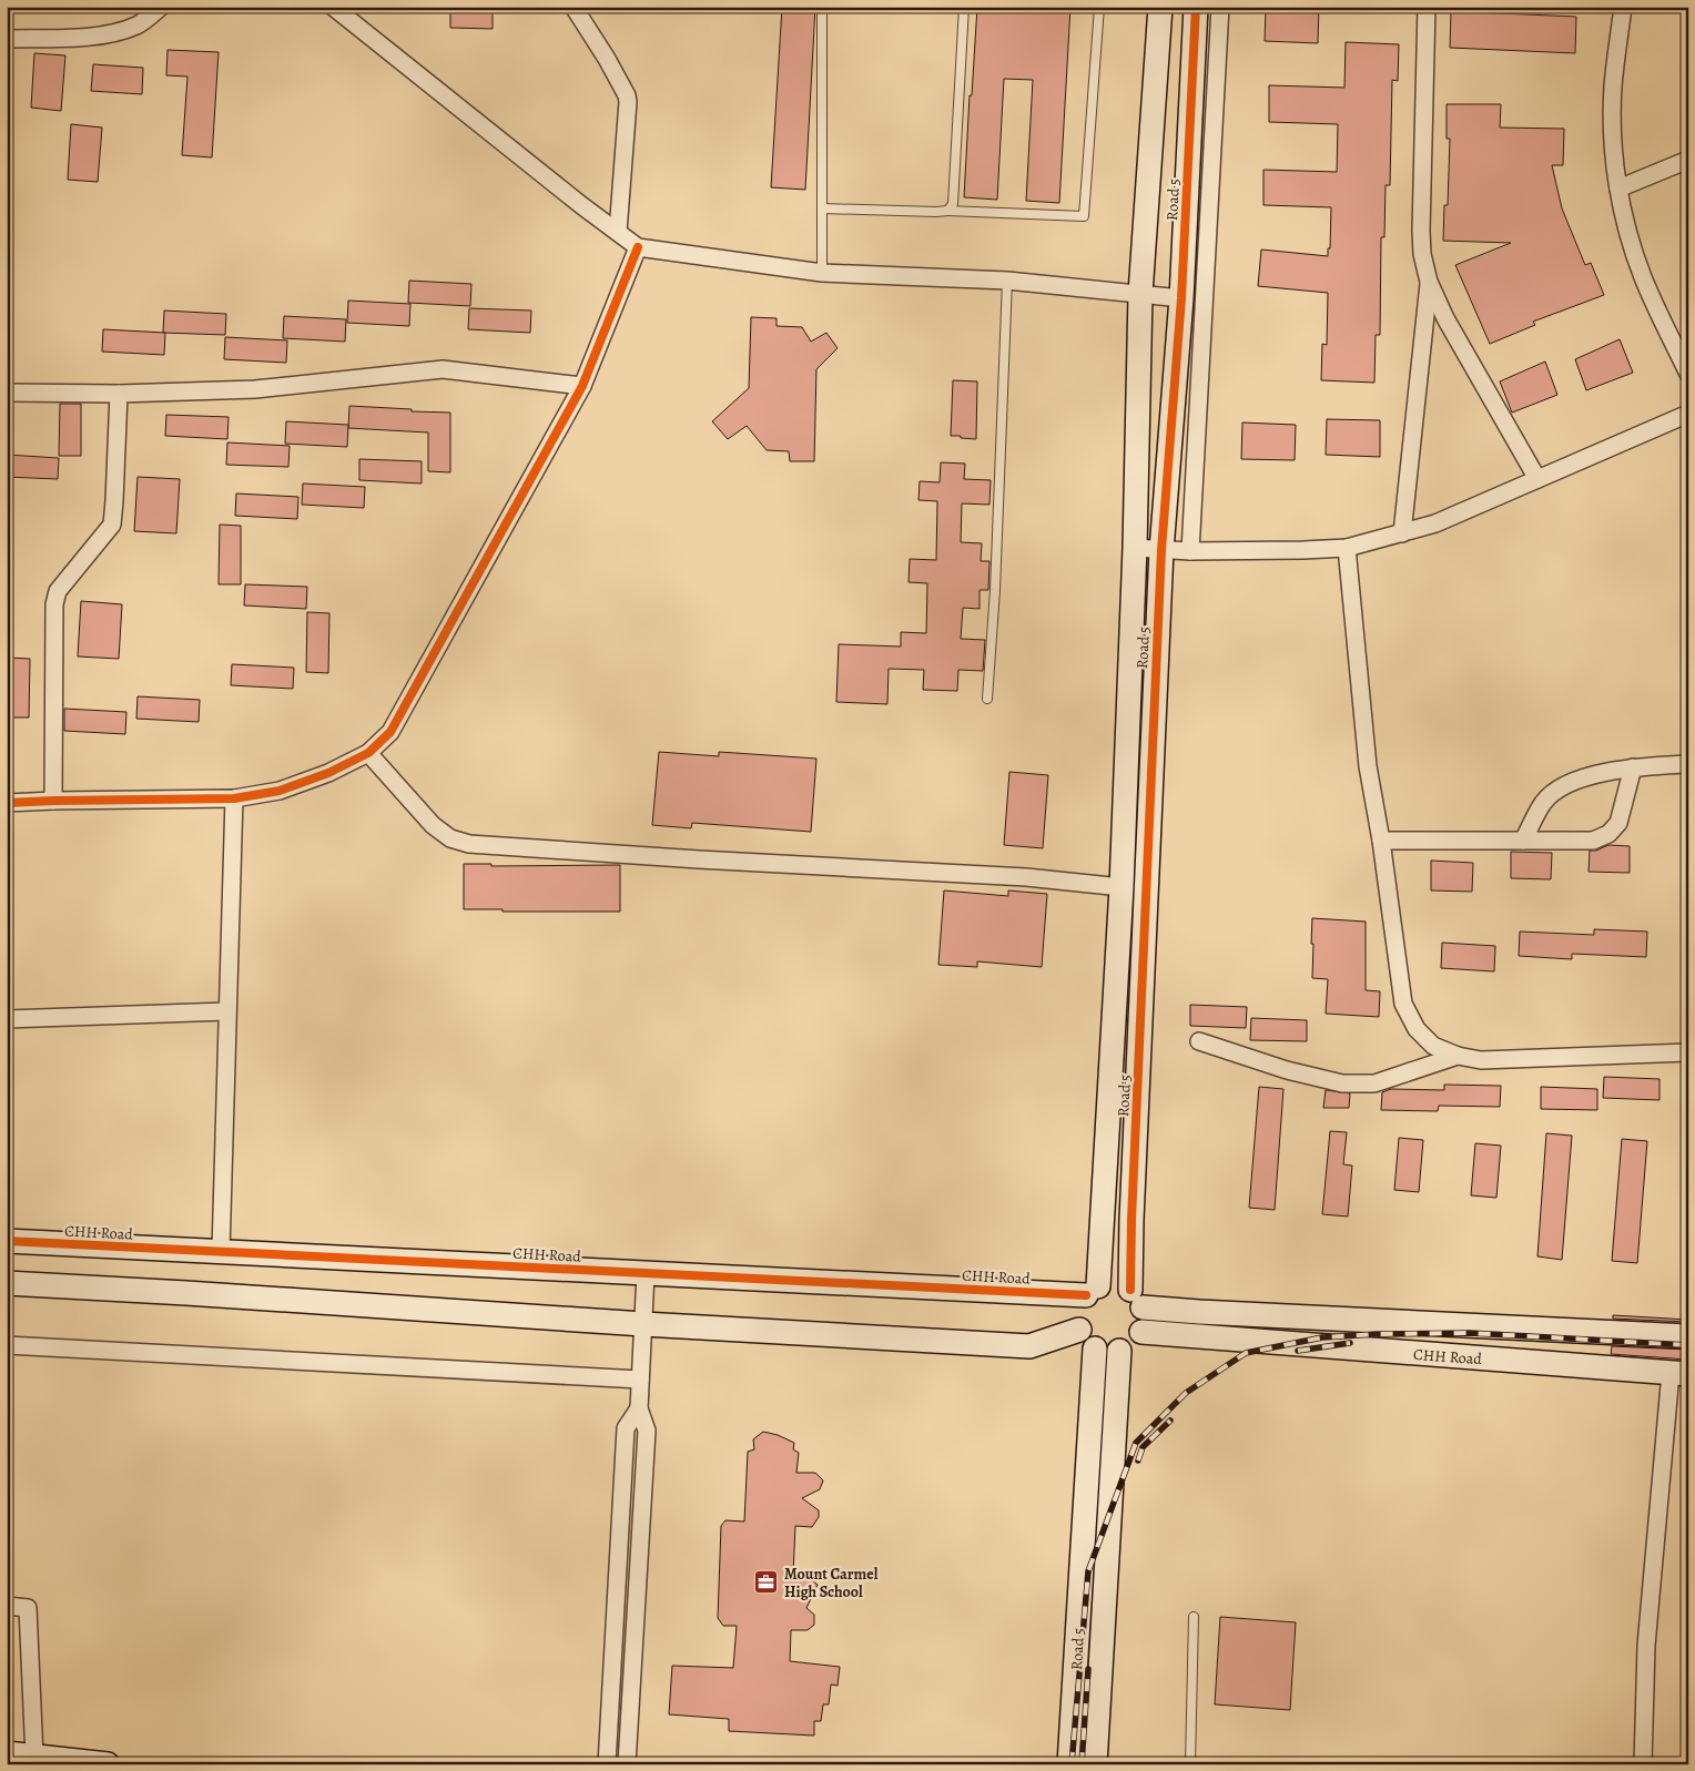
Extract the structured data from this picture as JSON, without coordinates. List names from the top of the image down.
{
  "streets": {
    "street": ["Road 5", "CHH Road"]
  },
  "crossings": [
    ["Road 5", "CHH Road"]
  ],
  "places": {
    "office": ["Mount Carmel High School"]
  }
}
